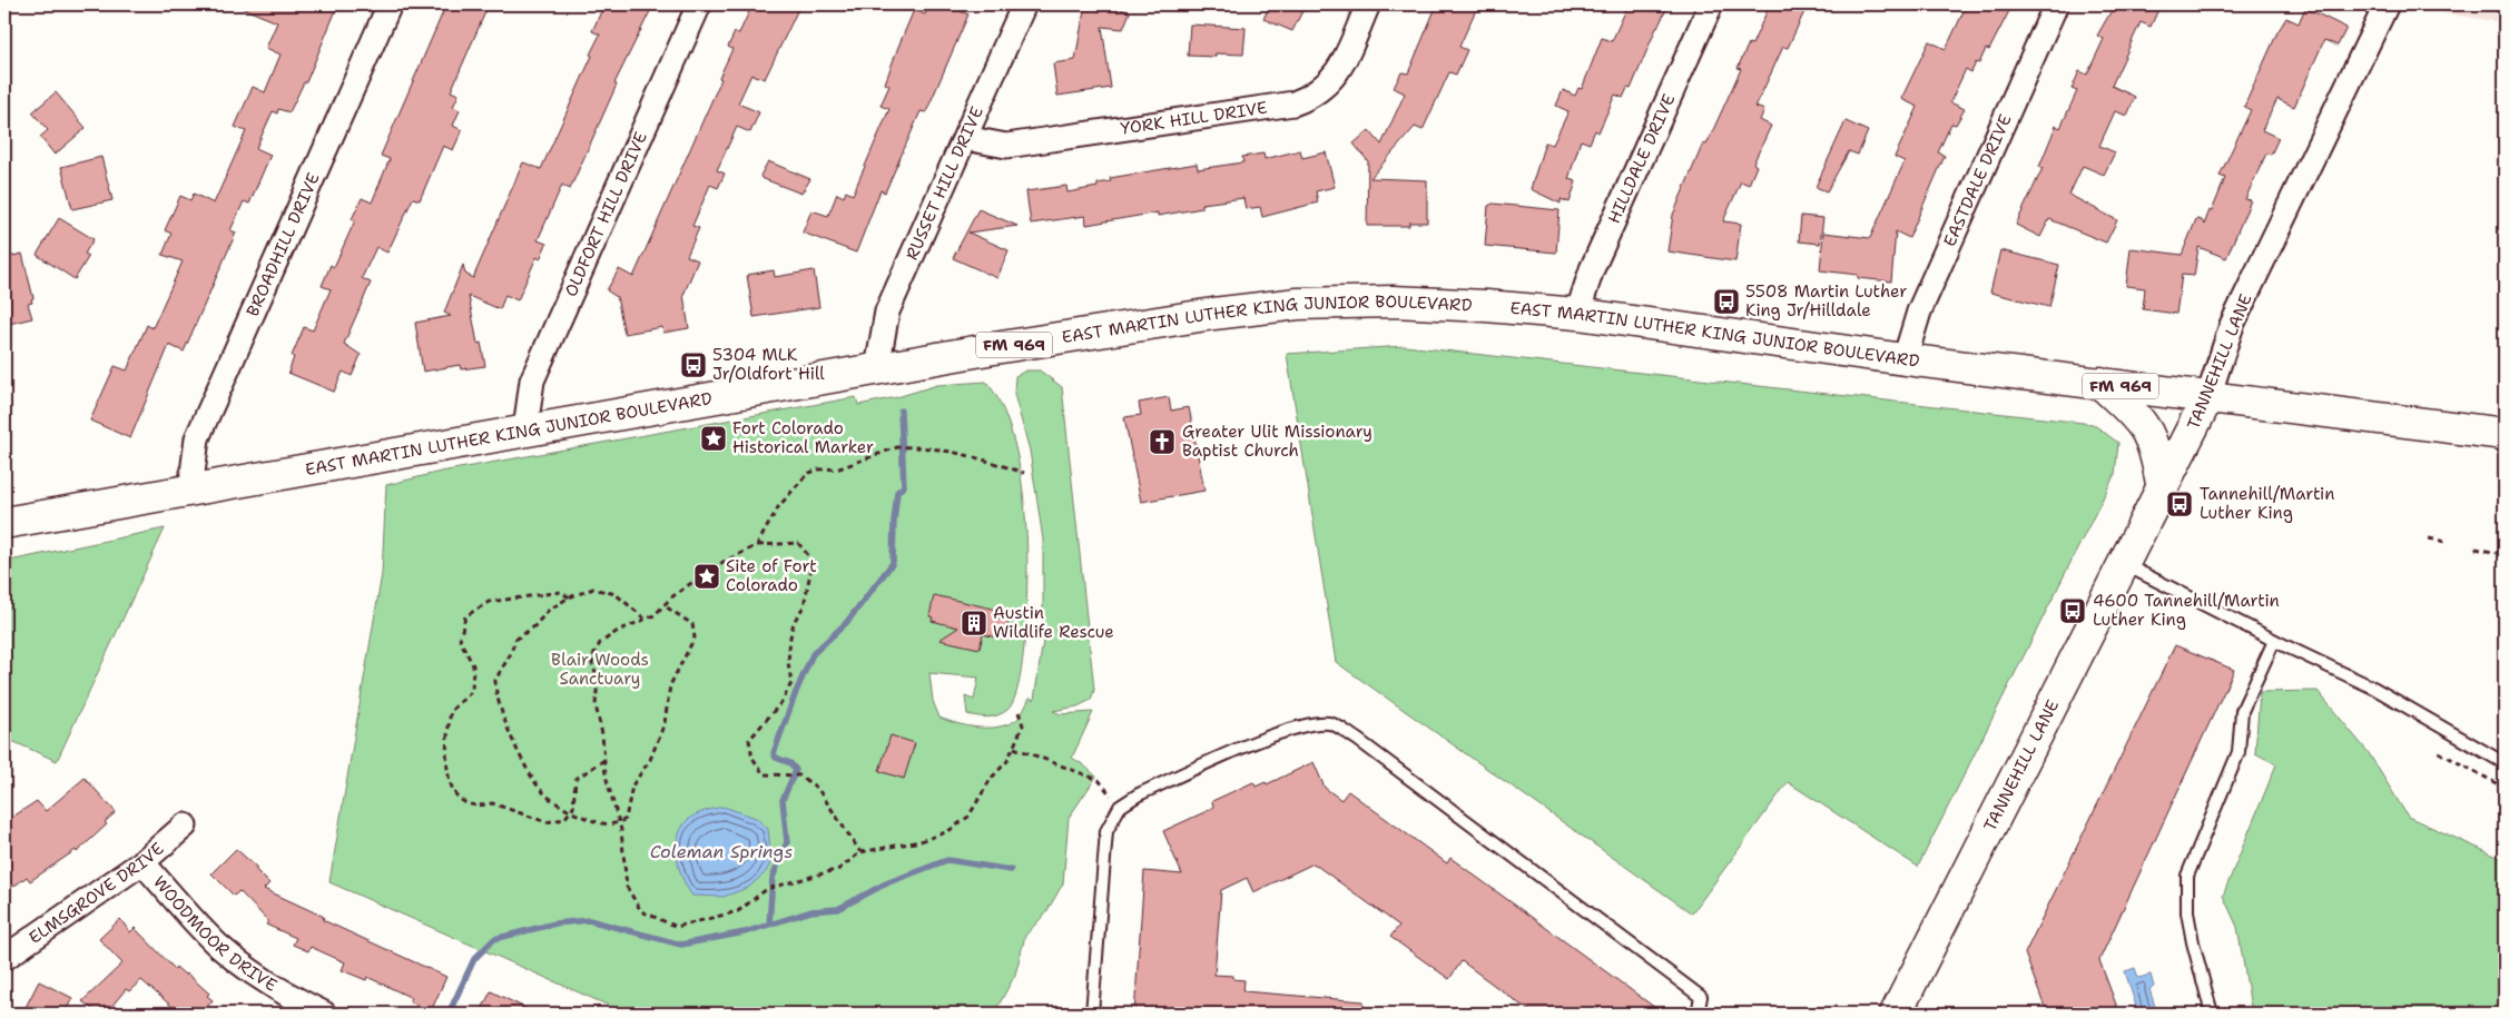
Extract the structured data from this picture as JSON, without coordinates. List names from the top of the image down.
{
  "streets": {
    "main road": ["EAST MARTIN LUTHER KING JUNIOR BOULEVARD", "FM 969", "TANNEHILL LANE"],
    "street": [
      "YORK HILL DRIVE",
      "HILLDALE DRIVE",
      "EASTDALE DRIVE",
      "RUSSET HILL DRIVE",
      "OLDFORT HILL DRIVE",
      "BROADHILL DRIVE",
      "ELMSGROVE DRIVE",
      "WOODMOOR DRIVE"
    ]
  },
  "crossings": [
    ["YORK HILL DRIVE", "RUSSET HILL DRIVE"],
    ["HILLDALE DRIVE", "EAST MARTIN LUTHER KING JUNIOR BOULEVARD"],
    ["EASTDALE DRIVE", "EAST MARTIN LUTHER KING JUNIOR BOULEVARD"],
    ["RUSSET HILL DRIVE", "EAST MARTIN LUTHER KING JUNIOR BOULEVARD"],
    ["OLDFORT HILL DRIVE", "EAST MARTIN LUTHER KING JUNIOR BOULEVARD"],
    ["BROADHILL DRIVE", "EAST MARTIN LUTHER KING JUNIOR BOULEVARD"],
    ["EAST MARTIN LUTHER KING JUNIOR BOULEVARD", "TANNEHILL LANE"],
    ["ELMSGROVE DRIVE", "WOODMOOR DRIVE"]
  ],
  "water": ["Coleman Springs"],
  "parks": ["Blair Woods Sanctuary"],
  "places": {
    "bus stop": [
      "5508 Martin Luther King Jr/Hilldale",
      "5304 MLK Jr/Oldfort Hill",
      "Tannehill/Martin Luther King",
      "4600 Tannehill/Martin Luther King"
    ],
    "place": ["Fort Colorado Historical Marker", "Site of Fort Colorado"],
    "church": ["Greater Ulit Missionary Baptist Church"],
    "building": ["Austin Wildlife Rescue"]
  }
}
